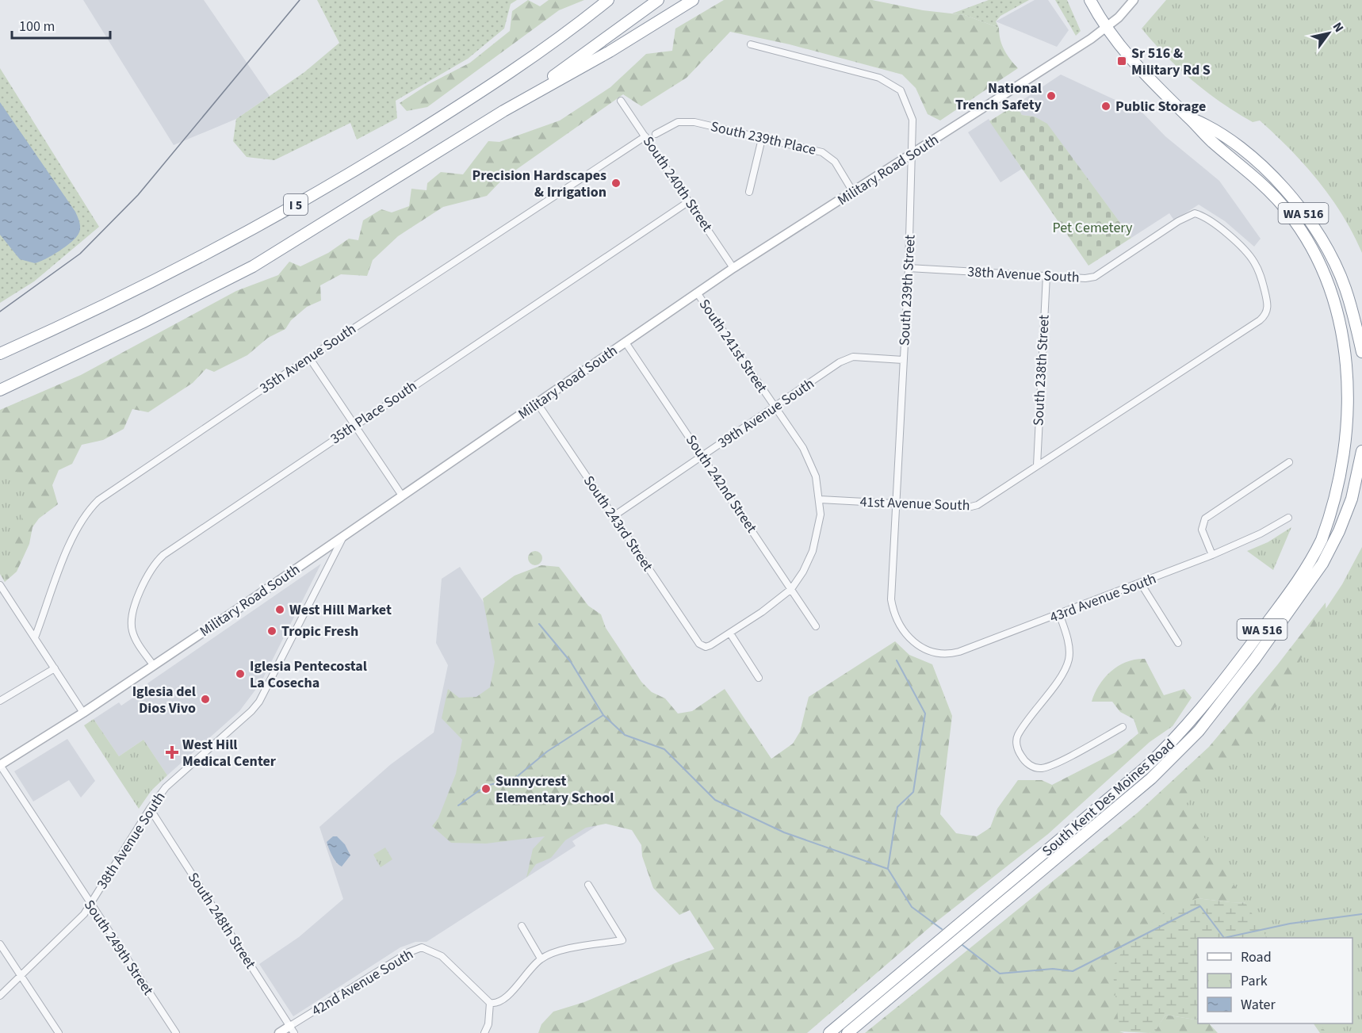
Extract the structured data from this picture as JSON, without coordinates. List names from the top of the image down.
{
  "streets": {
    "highway": ["I 5", "WA 516", "South Kent Des Moines Road"],
    "main road": ["Military Road South", "42nd Avenue South"],
    "street": [
      "South 239th Place",
      "South 240th Street",
      "38th Avenue South",
      "South 239th Street",
      "South 241st Street",
      "35th Avenue South",
      "South 238th Street",
      "35th Place South",
      "39th Avenue South",
      "South 242nd Street",
      "41st Avenue South",
      "South 243rd Street",
      "43rd Avenue South",
      "South 248th Street",
      "South 249th Street"
    ]
  },
  "crossings": [
    ["South 239th Place", "Military Road South"],
    ["Military Road South", "South 240th Street"],
    ["Military Road South", "38th Avenue South"],
    ["Military Road South", "South 239th Street"],
    ["Military Road South", "South 241st Street"],
    ["Military Road South", "35th Place South"],
    ["Military Road South", "South 242nd Street"],
    ["Military Road South", "South 243rd Street"],
    ["Military Road South", "South Kent Des Moines Road"],
    ["Military Road South", "South 249th Street"],
    ["South 240th Street", "35th Avenue South"],
    ["South 240th Street", "35th Place South"],
    ["38th Avenue South", "South 239th Street"],
    ["38th Avenue South", "South 238th Street"],
    ["38th Avenue South", "41st Avenue South"],
    ["38th Avenue South", "South 248th Street"],
    ["38th Avenue South", "South 249th Street"],
    ["South 239th Street", "39th Avenue South"],
    ["South 239th Street", "41st Avenue South"],
    ["South 239th Street", "43rd Avenue South"],
    ["South 241st Street", "39th Avenue South"],
    ["South 241st Street", "41st Avenue South"],
    ["South 238th Street", "41st Avenue South"],
    ["39th Avenue South", "South 242nd Street"],
    ["39th Avenue South", "South 243rd Street"],
    ["South 248th Street", "42nd Avenue South"]
  ],
  "parks": ["Pet Cemetery"],
  "places": {
    "transit": ["Sr 516 & Military Rd S"],
    "other": [
      "National Trench Safety",
      "Public Storage",
      "Precision Hardscapes & Irrigation",
      "West Hill Market",
      "Tropic Fresh",
      "Iglesia Pentecostal La Cosecha",
      "Iglesia del Dios Vivo",
      "Sunnycrest Elementary School"
    ],
    "health": ["West Hill Medical Center"]
  },
  "legend": ["Road", "Park", "Water"],
  "scale_bar": "100 m",
  "north": "top right"
}
